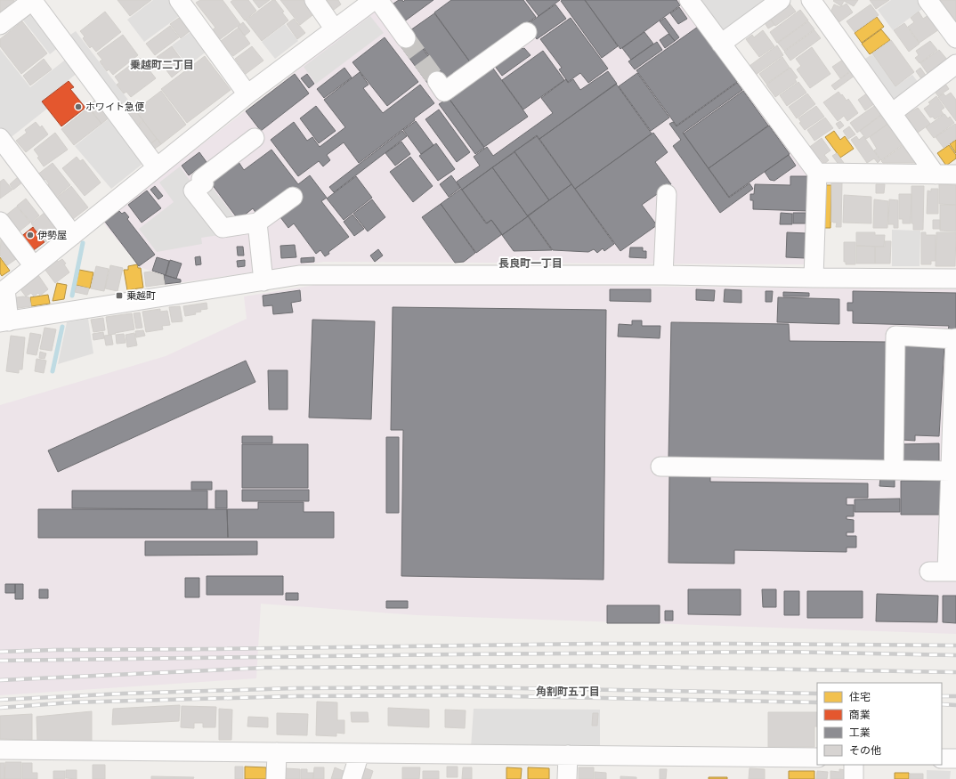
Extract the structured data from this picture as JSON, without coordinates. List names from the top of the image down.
{
  "districts": ["乗越町二丁目", "長良町一丁目", "角割町五丁目"],
  "places": {
    "other": ["ホワイト急便", "伊勢屋"],
    "transit": ["乗越町"]
  },
  "legend": [
    "住宅",
    "商業",
    "工業",
    "その他"
  ]
}
